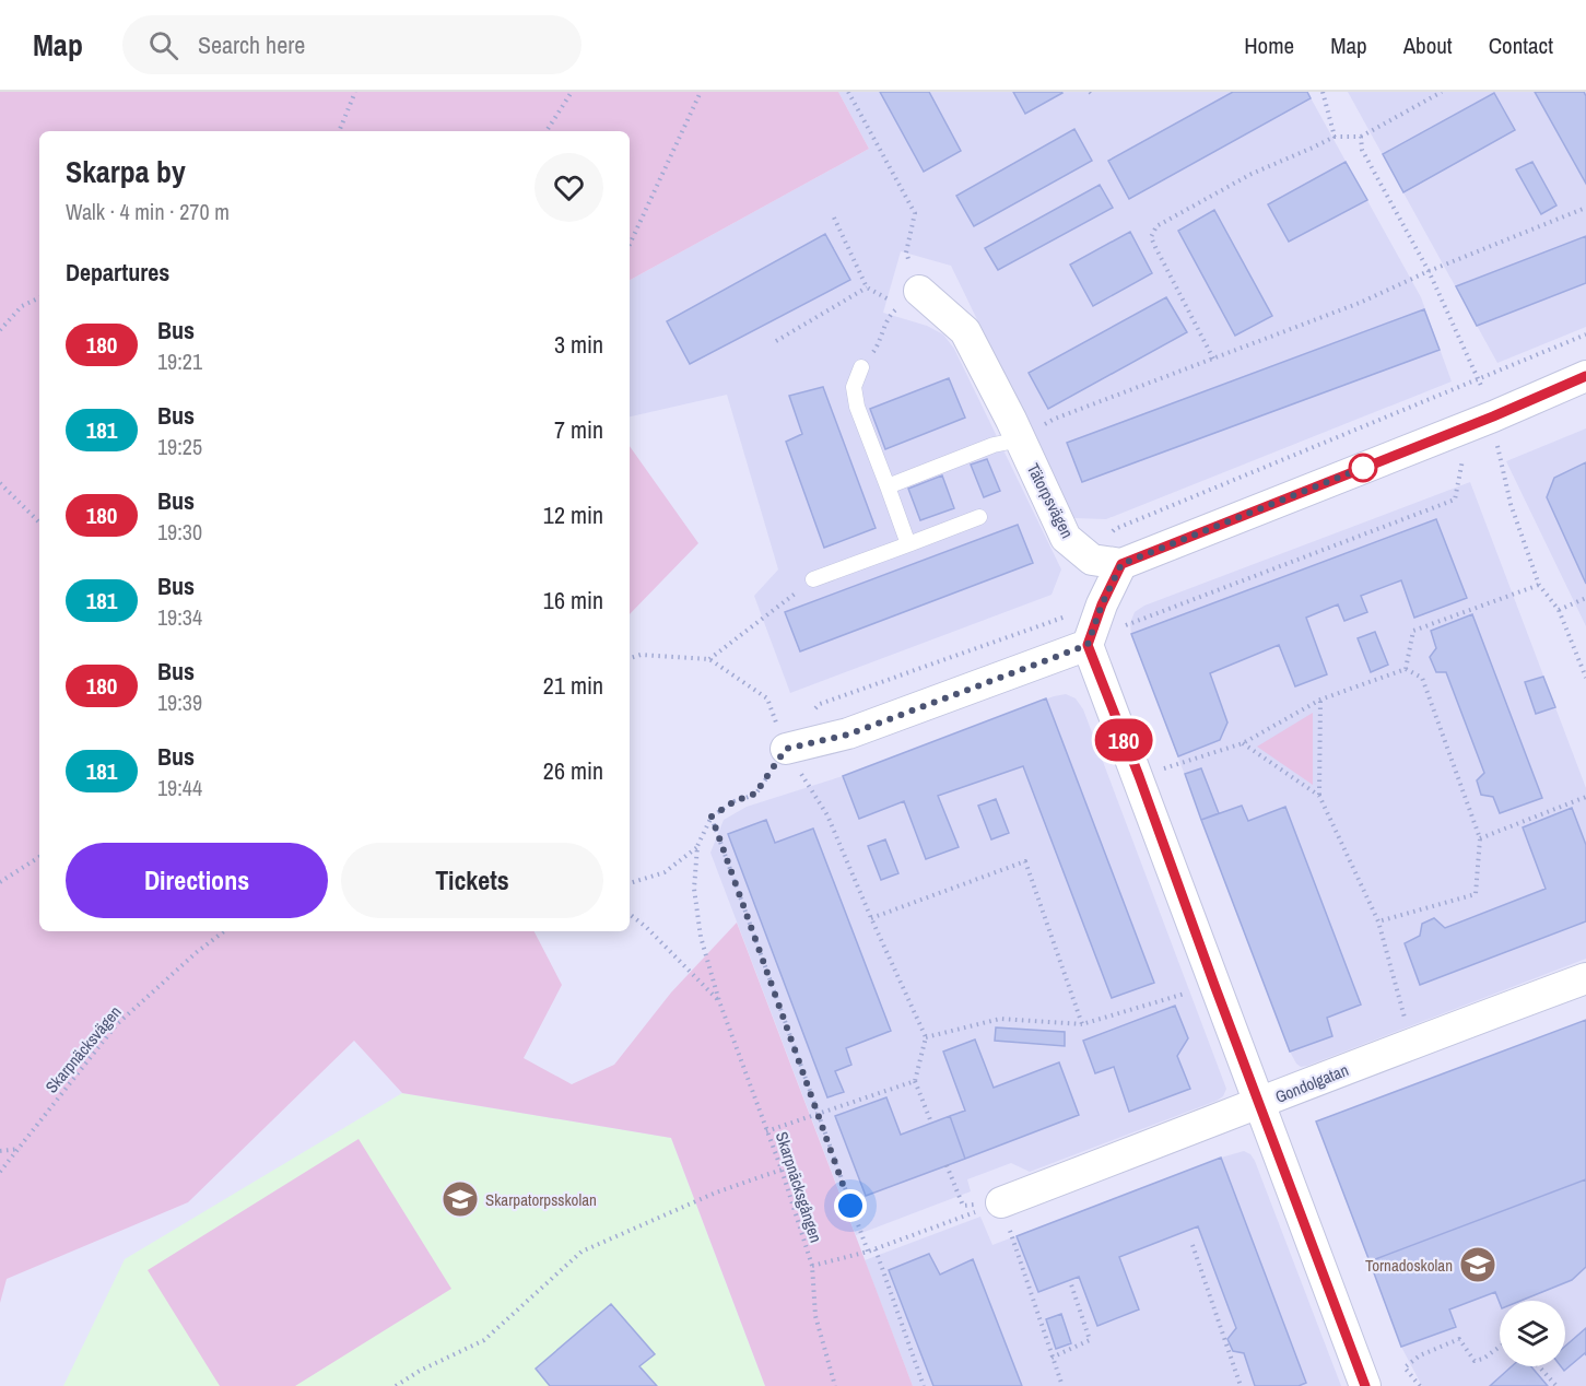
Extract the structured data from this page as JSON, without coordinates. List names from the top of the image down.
{
  "streets": {
    "street": ["Tätorpsvägen", "Gondolgatan"],
    "path": ["Skarpnäcksvägen", "Skarpnäcksgången"]
  },
  "places": {
    "school or university": ["Skarpatorpsskolan", "Tornadoskolan"]
  },
  "lines": ["bus line 180"],
  "page": {
    "header": "Map",
    "search": "Search here",
    "nav": [
      "Home",
      "Map",
      "About",
      "Contact"
    ],
    "on_map": "180",
    "heading": [
      ["Skarpa by", "Walk · 4 min · 270 m"],
      "Departures"
    ],
    "list": [
      {
        "mark": "180",
        "name": "Bus",
        "note": "19:21",
        "value": "3 min"
      },
      {
        "mark": "181",
        "name": "Bus",
        "note": "19:25",
        "value": "7 min"
      },
      {
        "mark": "180",
        "name": "Bus",
        "note": "19:30",
        "value": "12 min"
      },
      {
        "mark": "181",
        "name": "Bus",
        "note": "19:34",
        "value": "16 min"
      },
      {
        "mark": "180",
        "name": "Bus",
        "note": "19:39",
        "value": "21 min"
      },
      {
        "mark": "181",
        "name": "Bus",
        "note": "19:44",
        "value": "26 min"
      }
    ],
    "buttons": ["Directions", "Tickets"]
  }
}
